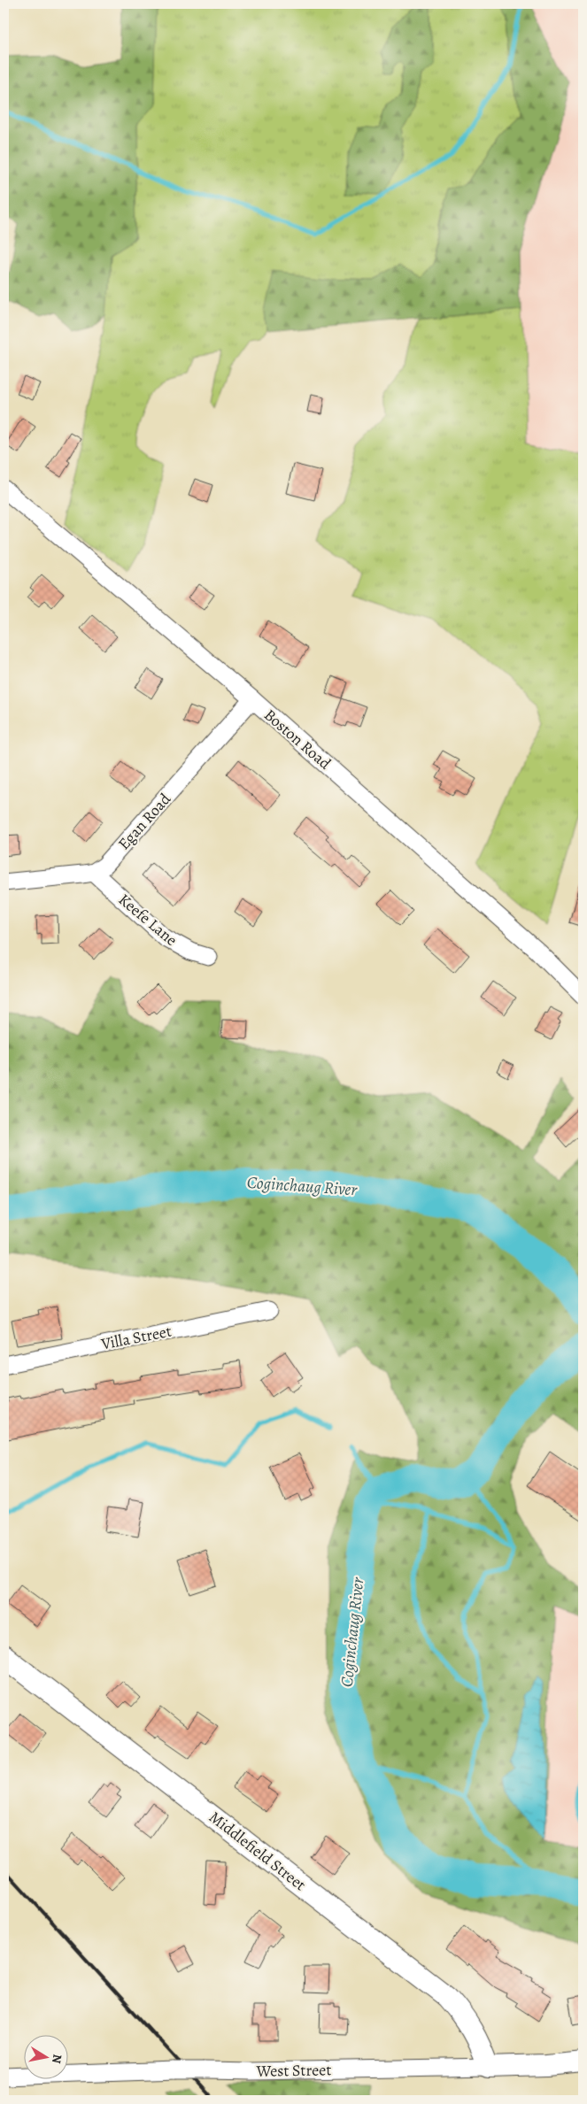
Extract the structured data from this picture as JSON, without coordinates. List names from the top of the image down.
{
  "streets": {
    "main road": ["Middlefield Street", "West Street"],
    "street": [
      "Boston Road",
      "Egan Road",
      "Keefe Lane",
      "Villa Street"
    ]
  },
  "crossings": [
    ["Boston Road", "Egan Road"],
    ["Egan Road", "Keefe Lane"],
    ["Middlefield Street", "West Street"]
  ],
  "water": ["Coginchaug River"],
  "north": "right"
}
